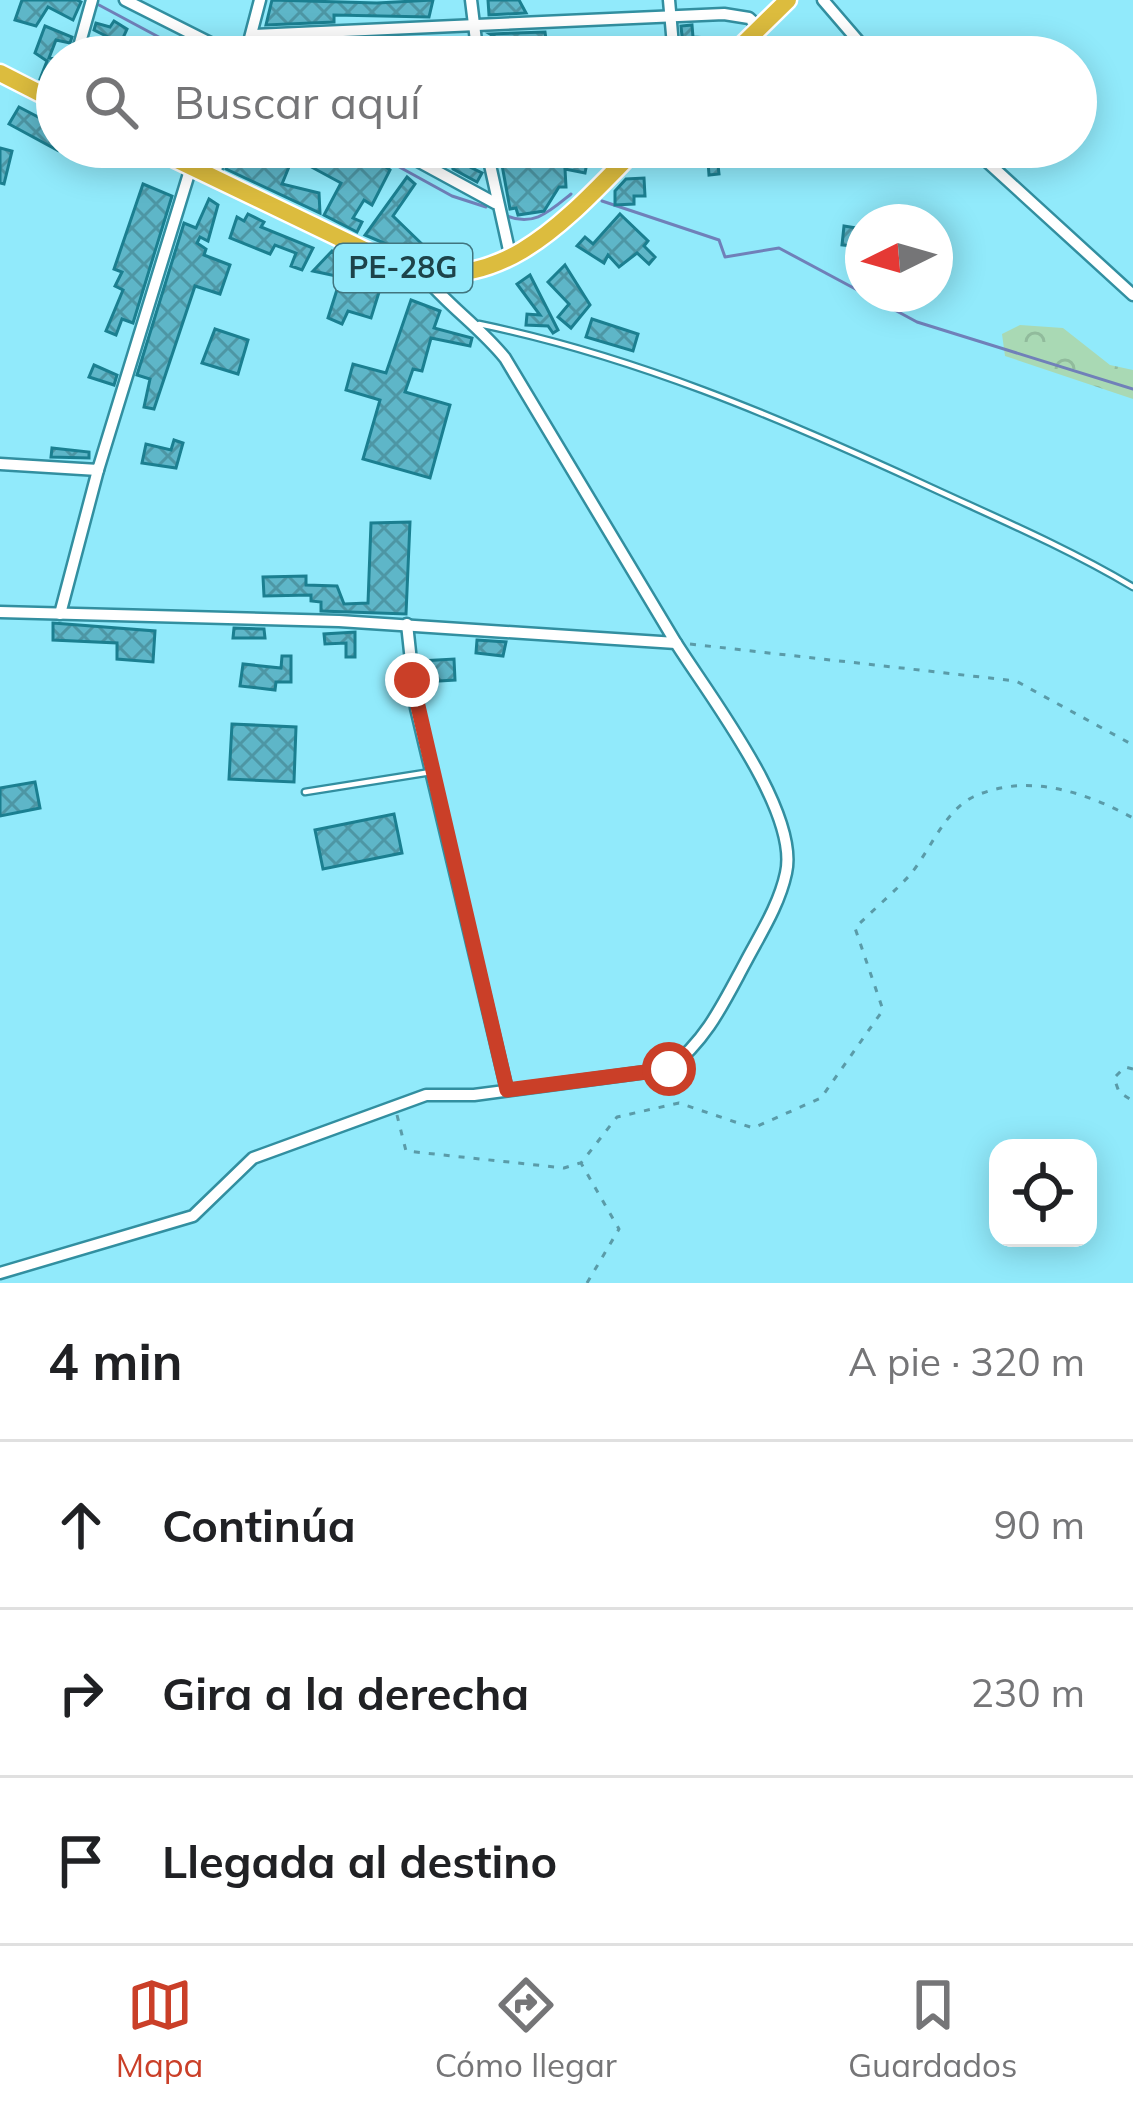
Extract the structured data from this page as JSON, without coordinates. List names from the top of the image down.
{
  "streets": {
    "highway": ["PE-28G"]
  },
  "north": "left",
  "page": {
    "search": "Buscar aquí",
    "heading": ["4 min", "A pie · 320 m"],
    "list": [
      ["Continúa", "90 m"],
      ["Gira a la derecha", "230 m"],
      "Llegada al destino"
    ],
    "nav": ["Mapa", "Cómo llegar", "Guardados"]
  }
}
